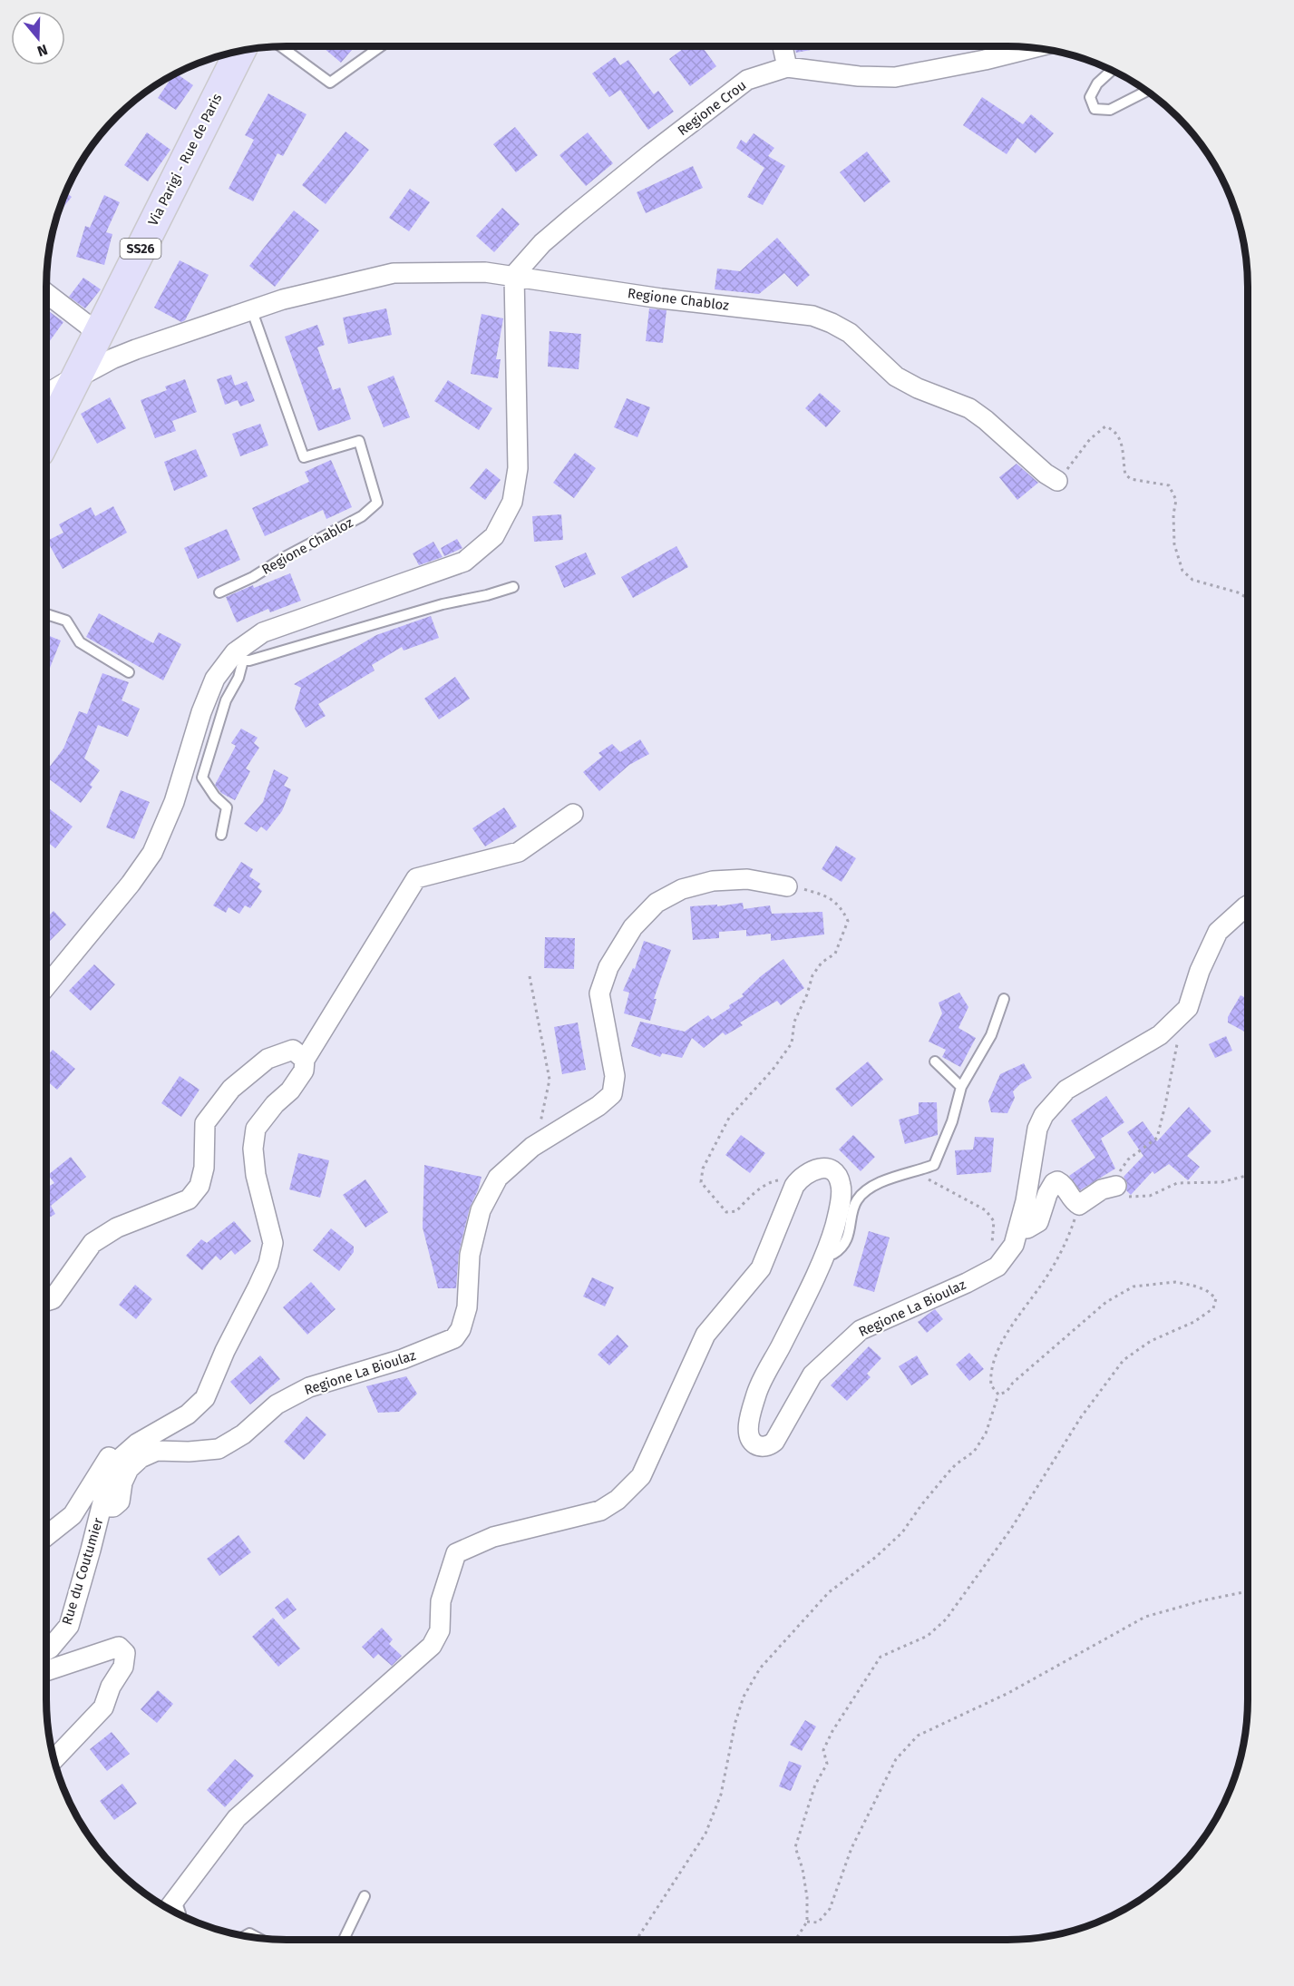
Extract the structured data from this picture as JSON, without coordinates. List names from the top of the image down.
{
  "streets": {
    "main road": ["Via Parigi - Rue de Paris", "SS26"],
    "street": [
      "Regione Crou",
      "Regione Chabloz",
      "Regione La Bioulaz",
      "Rue du Coutumier"
    ]
  },
  "crossings": [
    ["Regione Crou", "Regione Chabloz"],
    ["Via Parigi - Rue de Paris", "Regione Chabloz"],
    ["Regione La Bioulaz", "Rue du Coutumier"]
  ],
  "north": "bottom"
}
